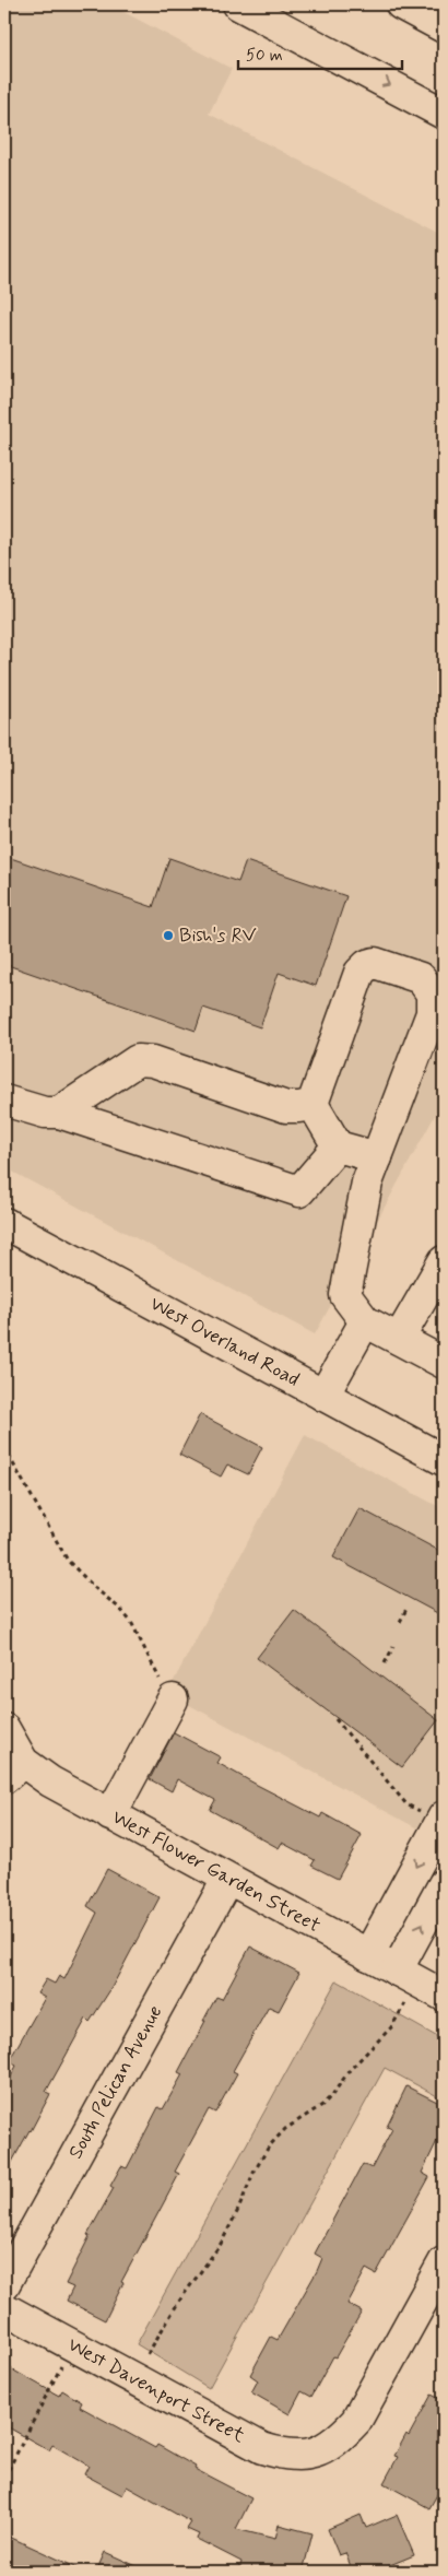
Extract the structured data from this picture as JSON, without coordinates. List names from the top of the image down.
{
  "streets": {
    "main road": [
      "West Overland Road",
      "West Flower Garden Street",
      "South Pelican Avenue",
      "West Davenport Street"
    ]
  },
  "crossings": [
    ["West Flower Garden Street", "South Pelican Avenue"]
  ],
  "places": ["Bish's RV"],
  "scale_bar": "50 m"
}
